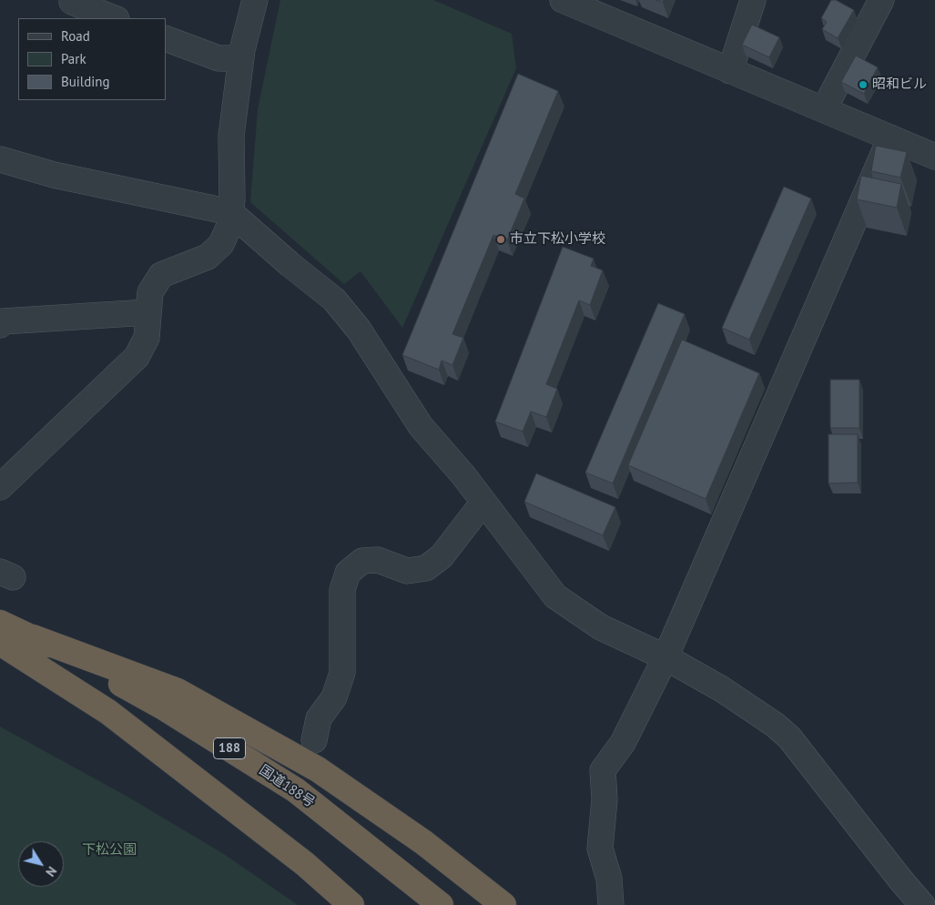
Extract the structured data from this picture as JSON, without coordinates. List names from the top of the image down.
{
  "streets": {
    "highway": ["188", "国道188号"]
  },
  "parks": ["下松公園"],
  "places": ["昭和ビル", "市立下松小学校"],
  "legend": ["Road", "Park", "Building"],
  "north": "bottom right"
}
